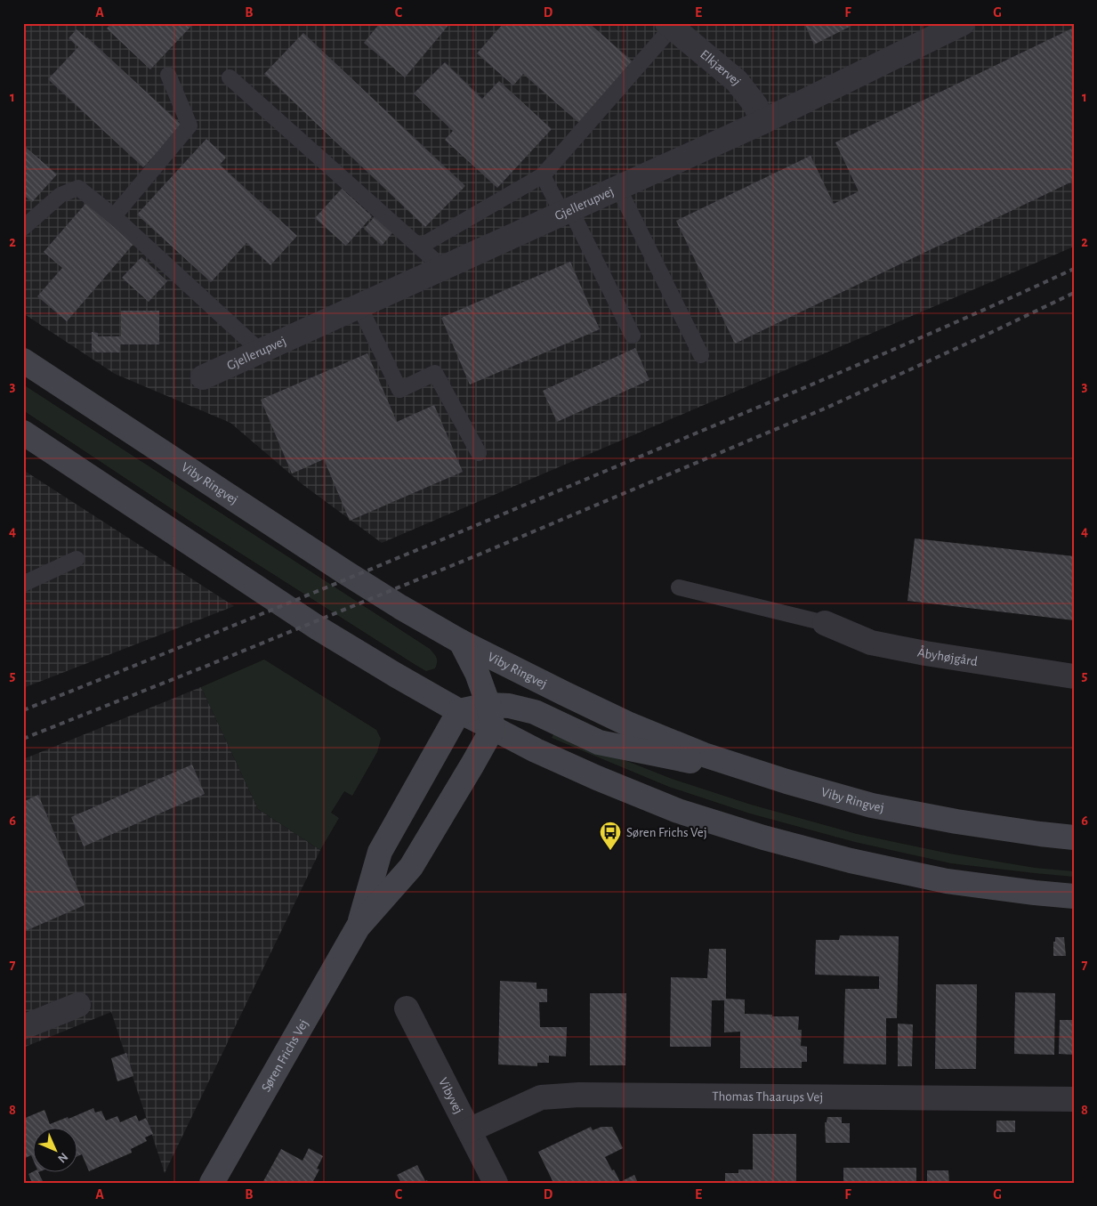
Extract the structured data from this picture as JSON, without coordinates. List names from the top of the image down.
{
  "streets": {
    "main road": ["Viby Ringvej", "Søren Frichs Vej"],
    "street": [
      "Elkjærvej",
      "Gjellerupvej",
      "Åbyhøjgård",
      "Vibyvej",
      "Thomas Thaarups Vej"
    ]
  },
  "crossings": [
    ["Elkjærvej", "Gjellerupvej"],
    ["Vibyvej", "Thomas Thaarups Vej"]
  ],
  "places": {
    "bus stop": ["Søren Frichs Vej"]
  },
  "north": "bottom right",
  "grid": {
    "columns": [
      "A",
      "B",
      "C",
      "D",
      "E",
      "F",
      "G"
    ],
    "rows": [
      "1",
      "2",
      "3",
      "4",
      "5",
      "6",
      "7",
      "8"
    ]
  }
}
